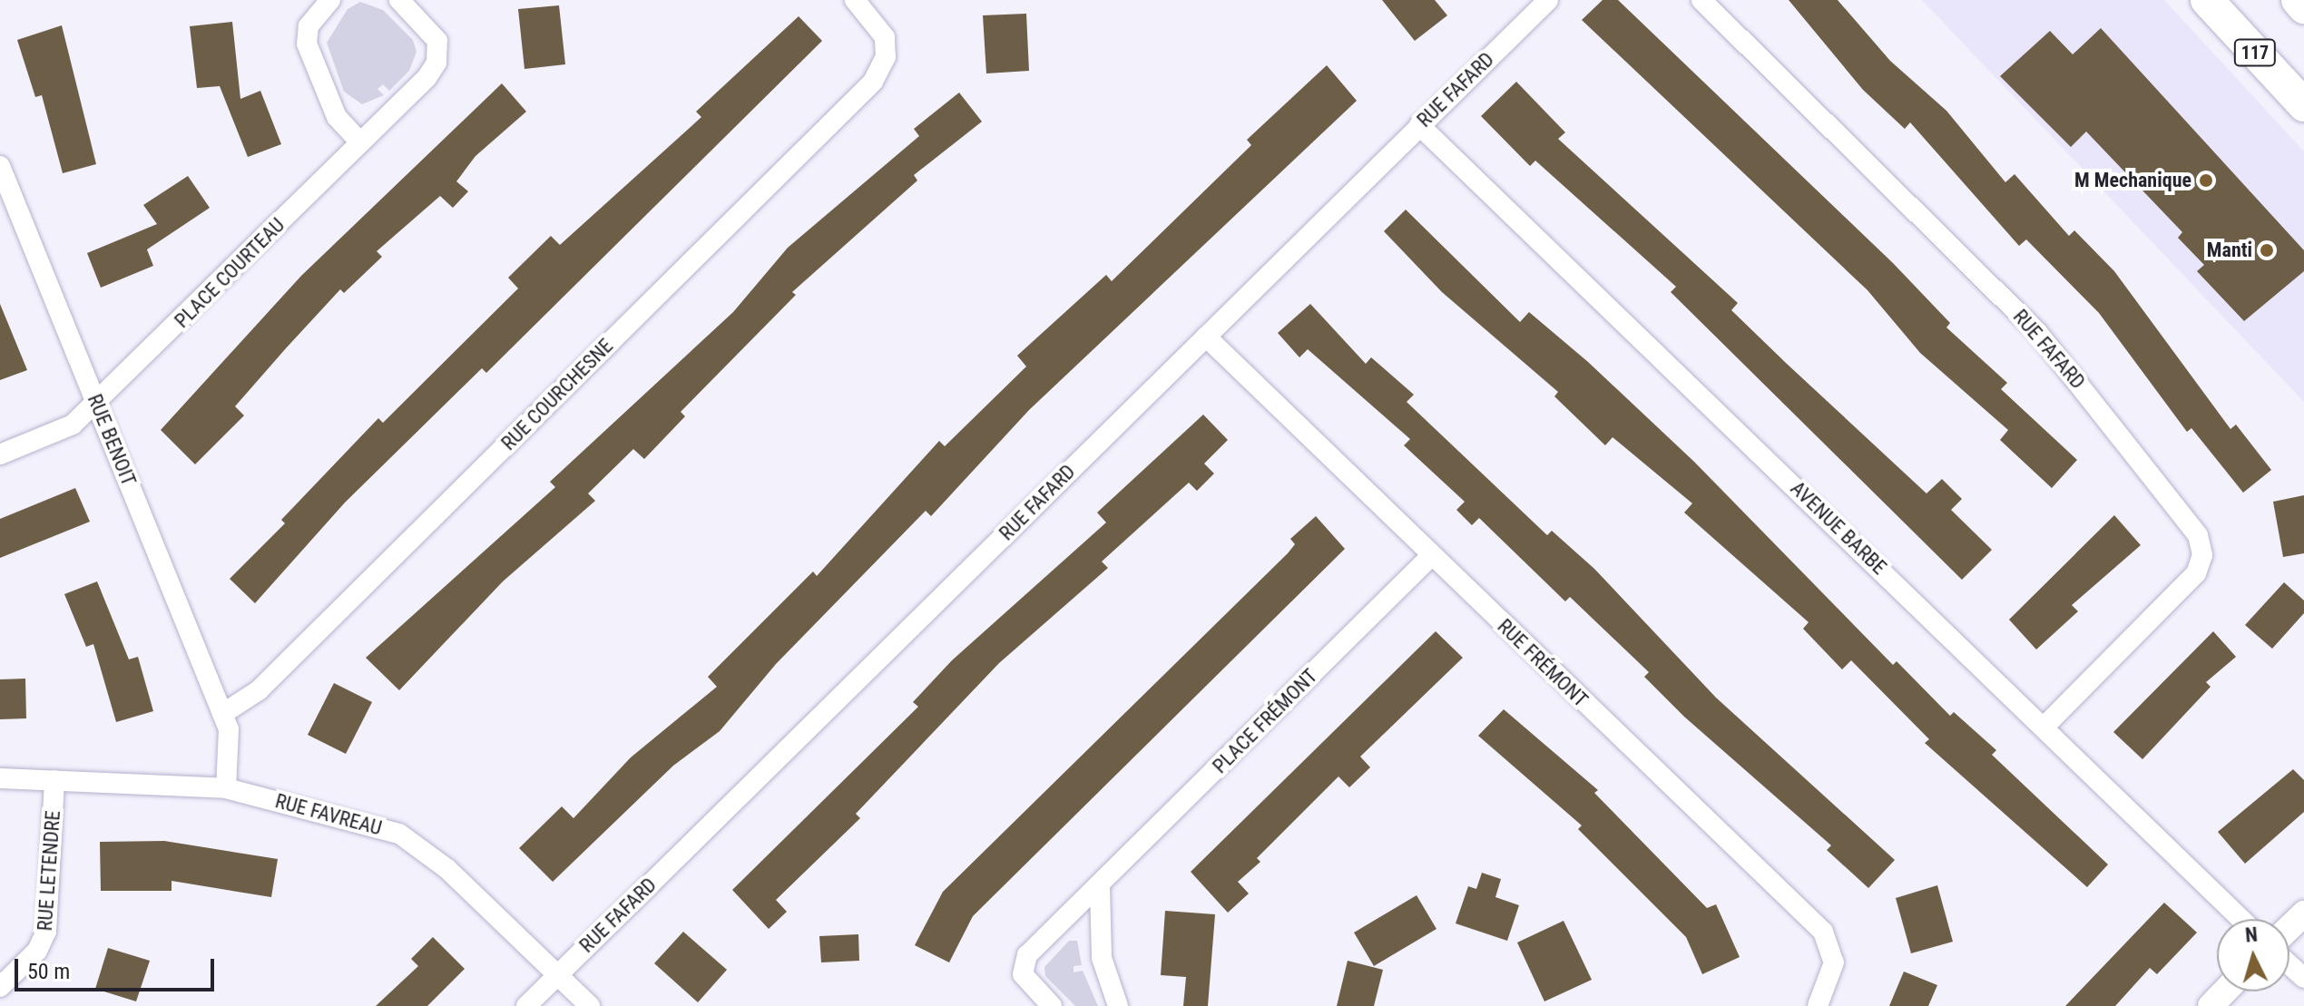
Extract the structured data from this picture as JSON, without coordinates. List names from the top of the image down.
{
  "streets": {
    "main road": ["117"],
    "street": [
      "RUE FAFARD",
      "PLACE COURTEAU",
      "RUE COURCHESNE",
      "RUE BENOIT",
      "AVENUE BARBE",
      "RUE FRÉMONT",
      "PLACE FRÉMONT",
      "RUE FAVREAU",
      "RUE LETENDRE"
    ]
  },
  "crossings": [
    ["RUE FAFARD", "AVENUE BARBE"],
    ["RUE FAFARD", "RUE FRÉMONT"],
    ["RUE FAFARD", "RUE FAVREAU"],
    ["PLACE COURTEAU", "RUE BENOIT"],
    ["RUE COURCHESNE", "RUE BENOIT"],
    ["RUE FRÉMONT", "PLACE FRÉMONT"],
    ["RUE FAVREAU", "RUE LETENDRE"]
  ],
  "places": ["M Mechanique", "Manti"],
  "scale_bar": "50 m",
  "north": "top"
}
